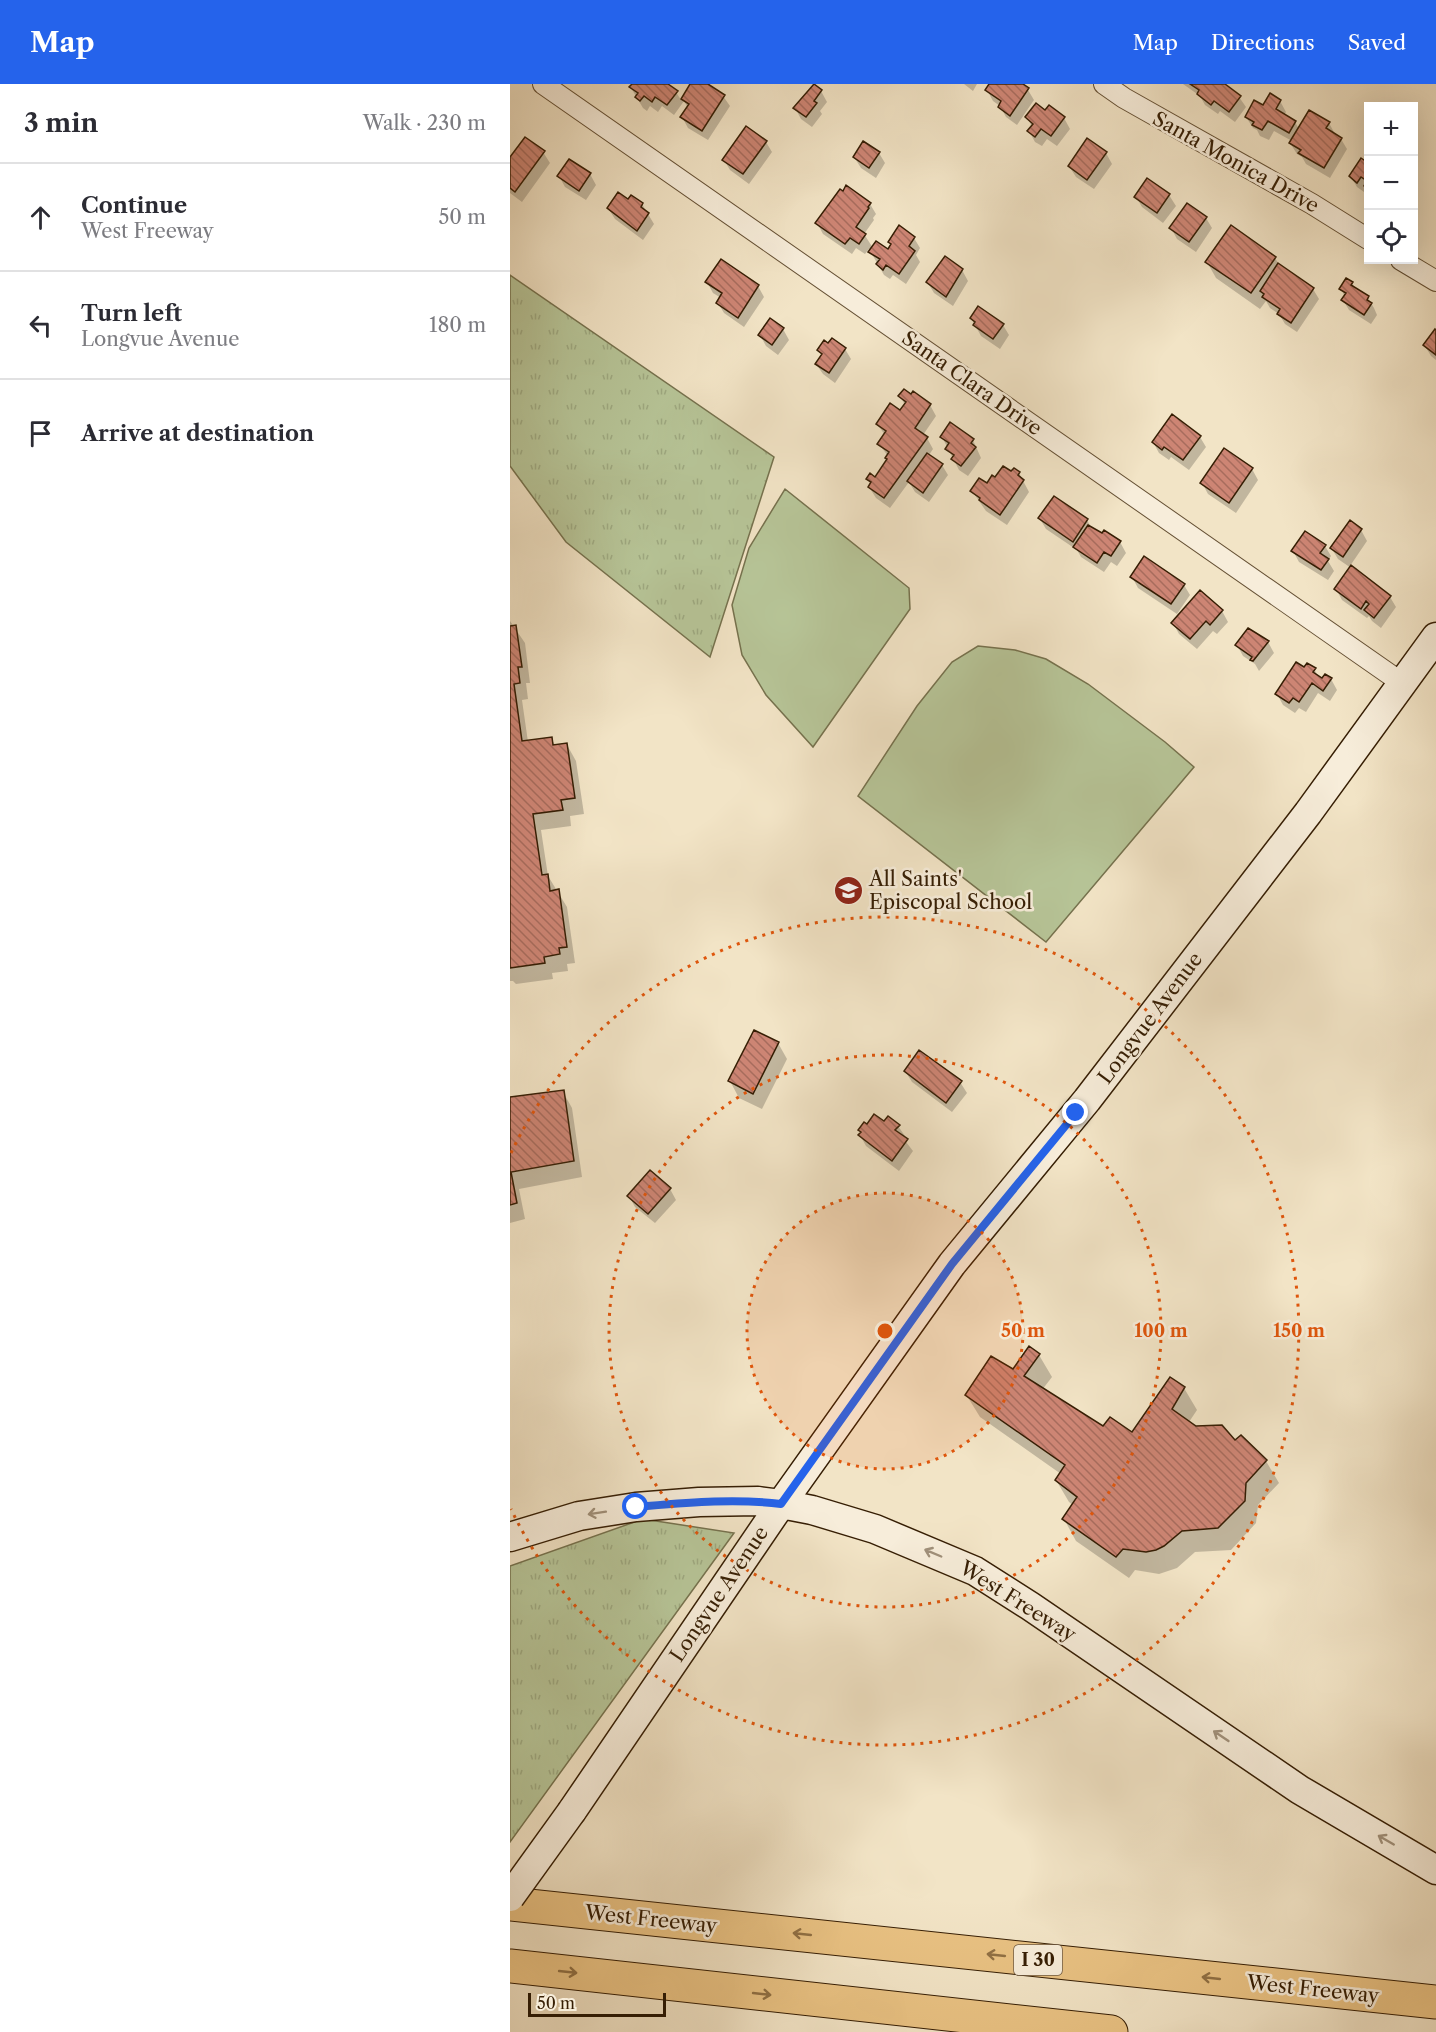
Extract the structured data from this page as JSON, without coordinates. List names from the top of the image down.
{
  "streets": {
    "highway": ["West Freeway", "I 30"],
    "main road": ["Longvue Avenue"],
    "street": ["Santa Monica Drive", "Santa Clara Drive"]
  },
  "crossings": [
    ["Santa Clara Drive", "Longvue Avenue"],
    ["Longvue Avenue", "West Freeway"]
  ],
  "one_way": ["West Freeway"],
  "places": {
    "school or university": ["All Saints' Episcopal School"]
  },
  "scale_bar": "50 m",
  "page": {
    "header": "Map",
    "nav": ["Map", "Directions", "Saved"],
    "heading": ["3 min", "Walk · 230 m"],
    "map_buttons": ["+", "−"],
    "list": [
      ["Continue", "West Freeway", "50 m"],
      ["Turn left", "Longvue Avenue", "180 m"],
      "Arrive at destination"
    ],
    "scale": "50 m"
  },
  "rings": ["50 m", "100 m", "150 m"]
}
